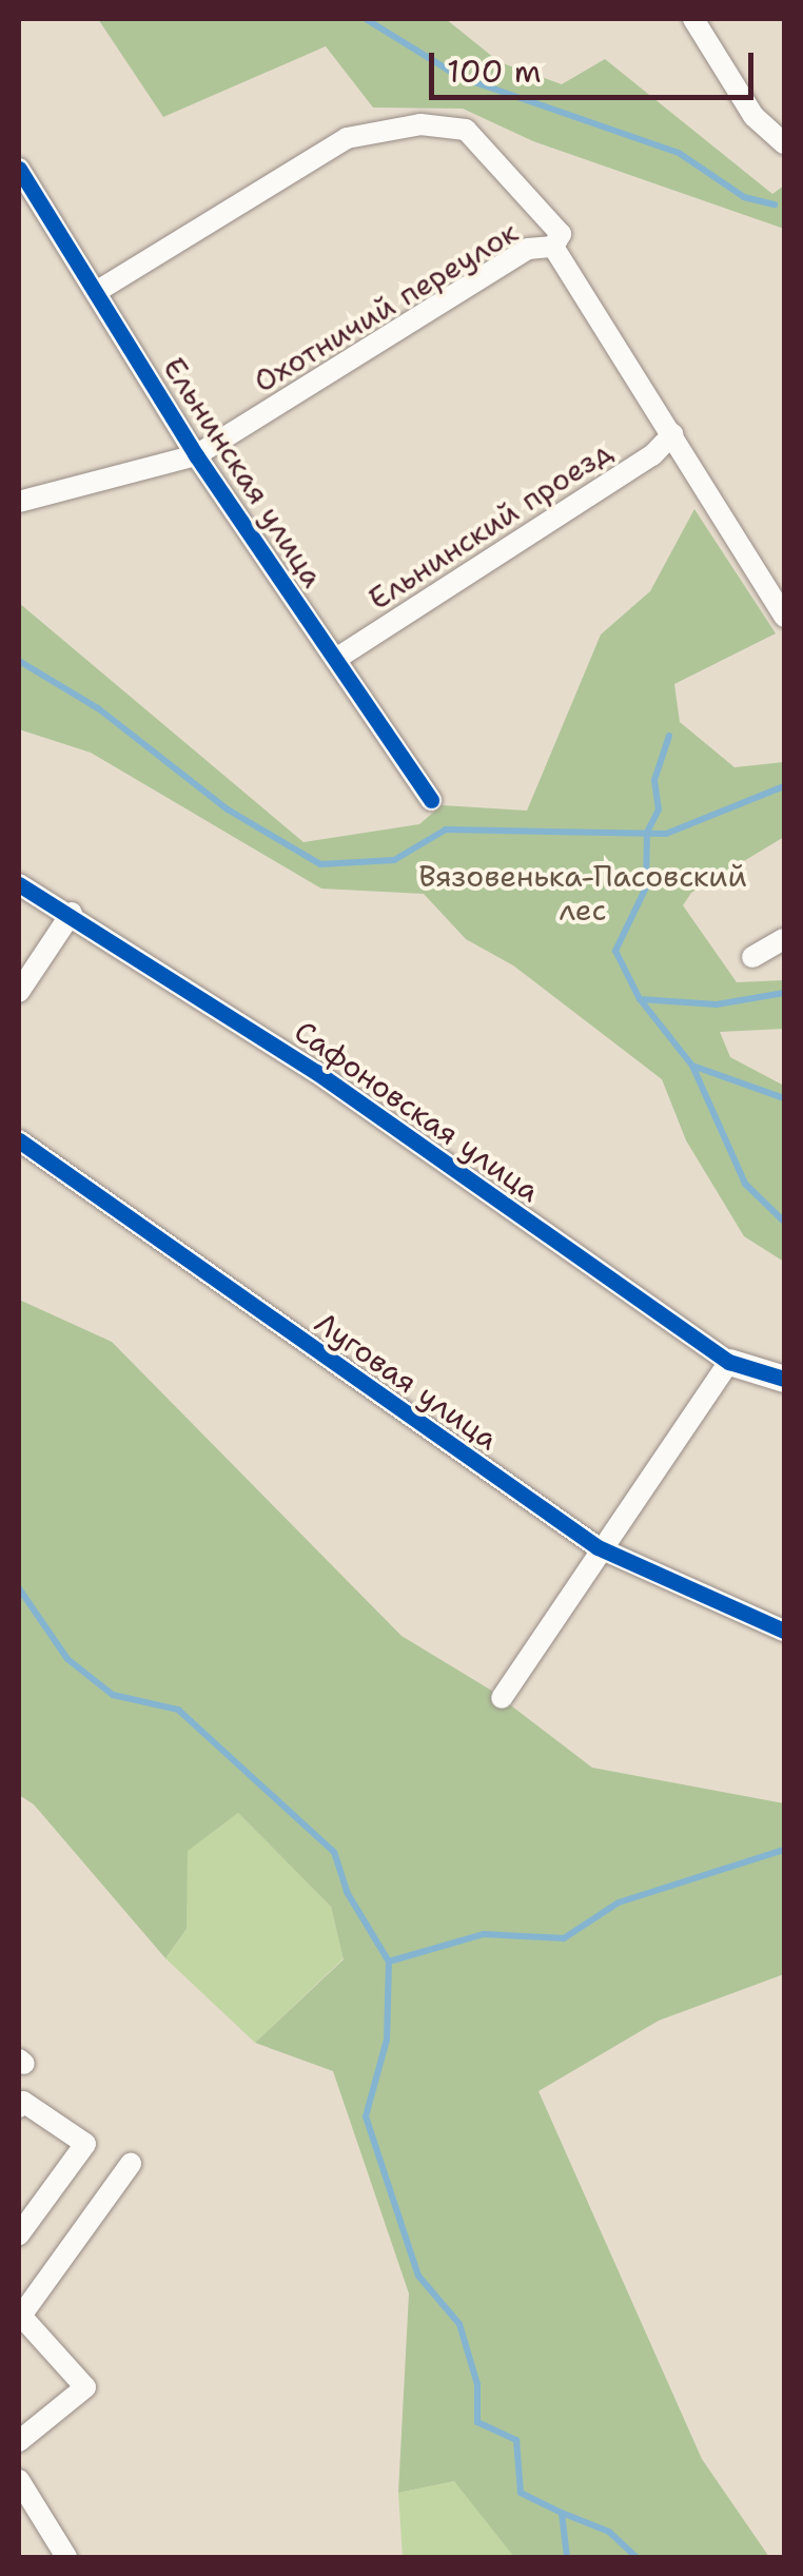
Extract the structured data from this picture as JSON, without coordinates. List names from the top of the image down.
{
  "streets": {
    "street": [
      "Охотничий переулок",
      "Ельнинская улица",
      "Ельнинский проезд",
      "Сафоновская улица",
      "Луговая улица"
    ]
  },
  "crossings": [
    ["Охотничий переулок", "Ельнинская улица"],
    ["Ельнинская улица", "Ельнинский проезд"]
  ],
  "parks": ["Вязовенька-Пасовский лес"],
  "scale_bar": "100 m"
}
